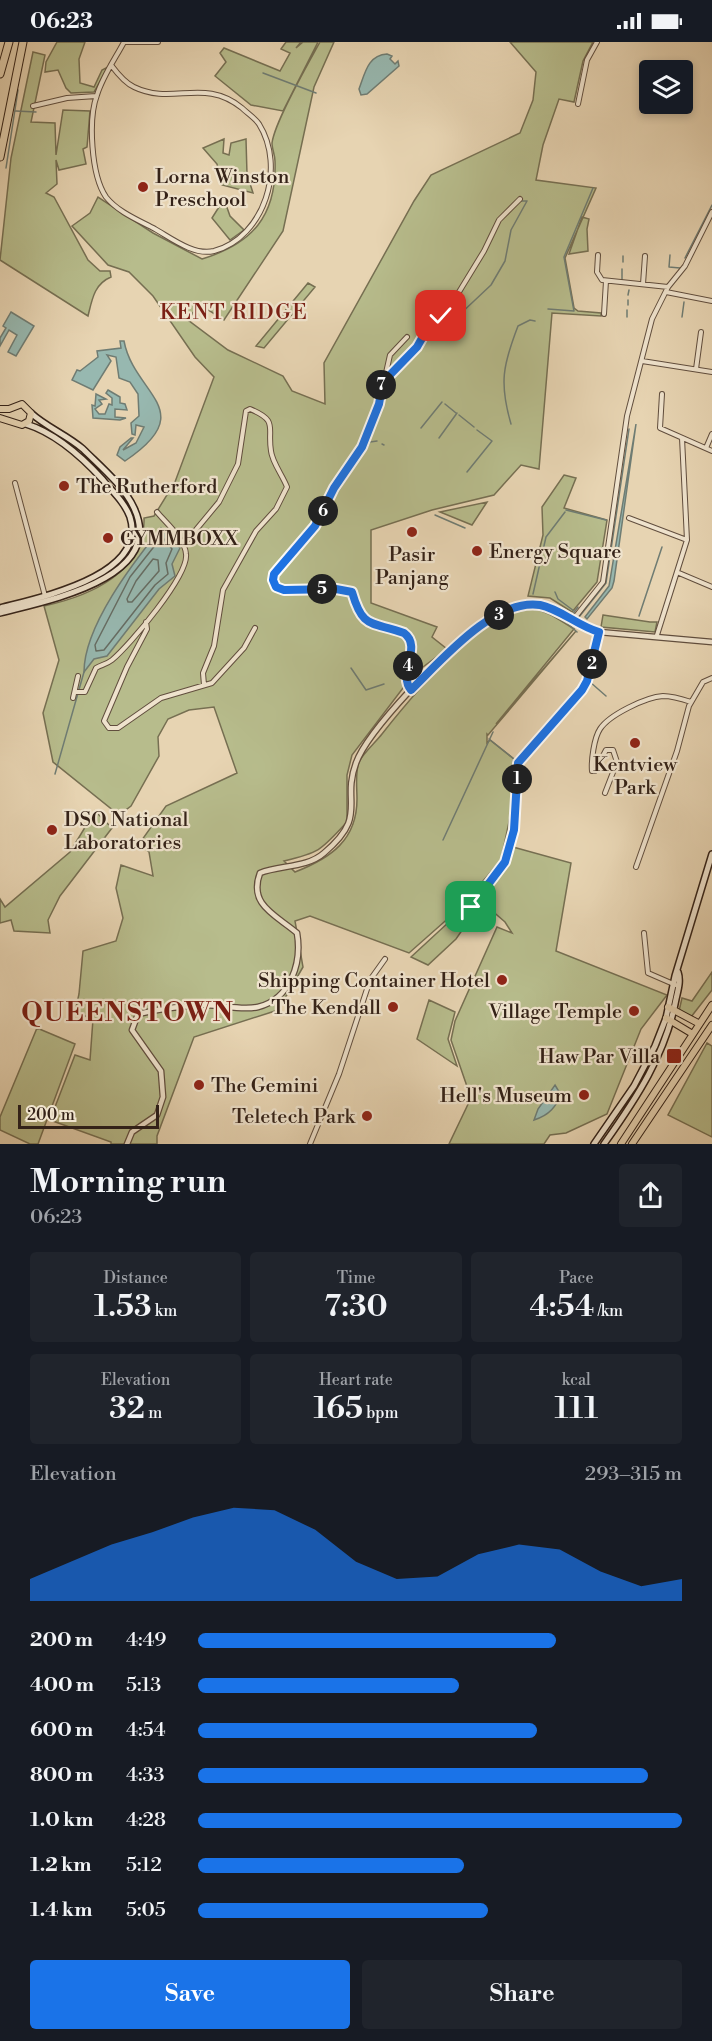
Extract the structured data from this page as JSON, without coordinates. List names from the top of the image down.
{
  "districts": ["KENT RIDGE", "QUEENSTOWN"],
  "places": {
    "other": [
      "Lorna Winston Preschool",
      "The Rutherford",
      "Pasir Panjang",
      "GYMMBOXX",
      "Energy Square",
      "Kentview Park",
      "DSO National Laboratories",
      "Shipping Container Hotel",
      "The Kendall",
      "Village Temple",
      "The Gemini",
      "Hell's Museum",
      "Teletech Park"
    ],
    "transit": ["Haw Par Villa"]
  },
  "scale_bar": "200 m",
  "page": {
    "status": "06:23",
    "pins": [
      "7",
      "6",
      "5",
      "3",
      "2",
      "4",
      "1"
    ],
    "scale": "200 m",
    "heading": ["Morning run", "06:23"],
    "stats": [
      ["Distance", "1.53 km"],
      ["Time", "7:30"],
      ["Pace", "4:54 /km"],
      ["Elevation", "32 m"],
      ["Heart rate", "165 bpm"],
      ["kcal", "111"]
    ],
    "chart": ["Elevation", "293–315 m"],
    "list": [
      {
        "name": "200 m",
        "note": "4:49"
      },
      {
        "name": "400 m",
        "note": "5:13"
      },
      {
        "name": "600 m",
        "note": "4:54"
      },
      {
        "name": "800 m",
        "note": "4:33"
      },
      {
        "name": "1.0 km",
        "note": "4:28"
      },
      {
        "name": "1.2 km",
        "note": "5:12"
      },
      {
        "name": "1.4 km",
        "note": "5:05"
      }
    ],
    "buttons": ["Save", "Share"]
  }
}
